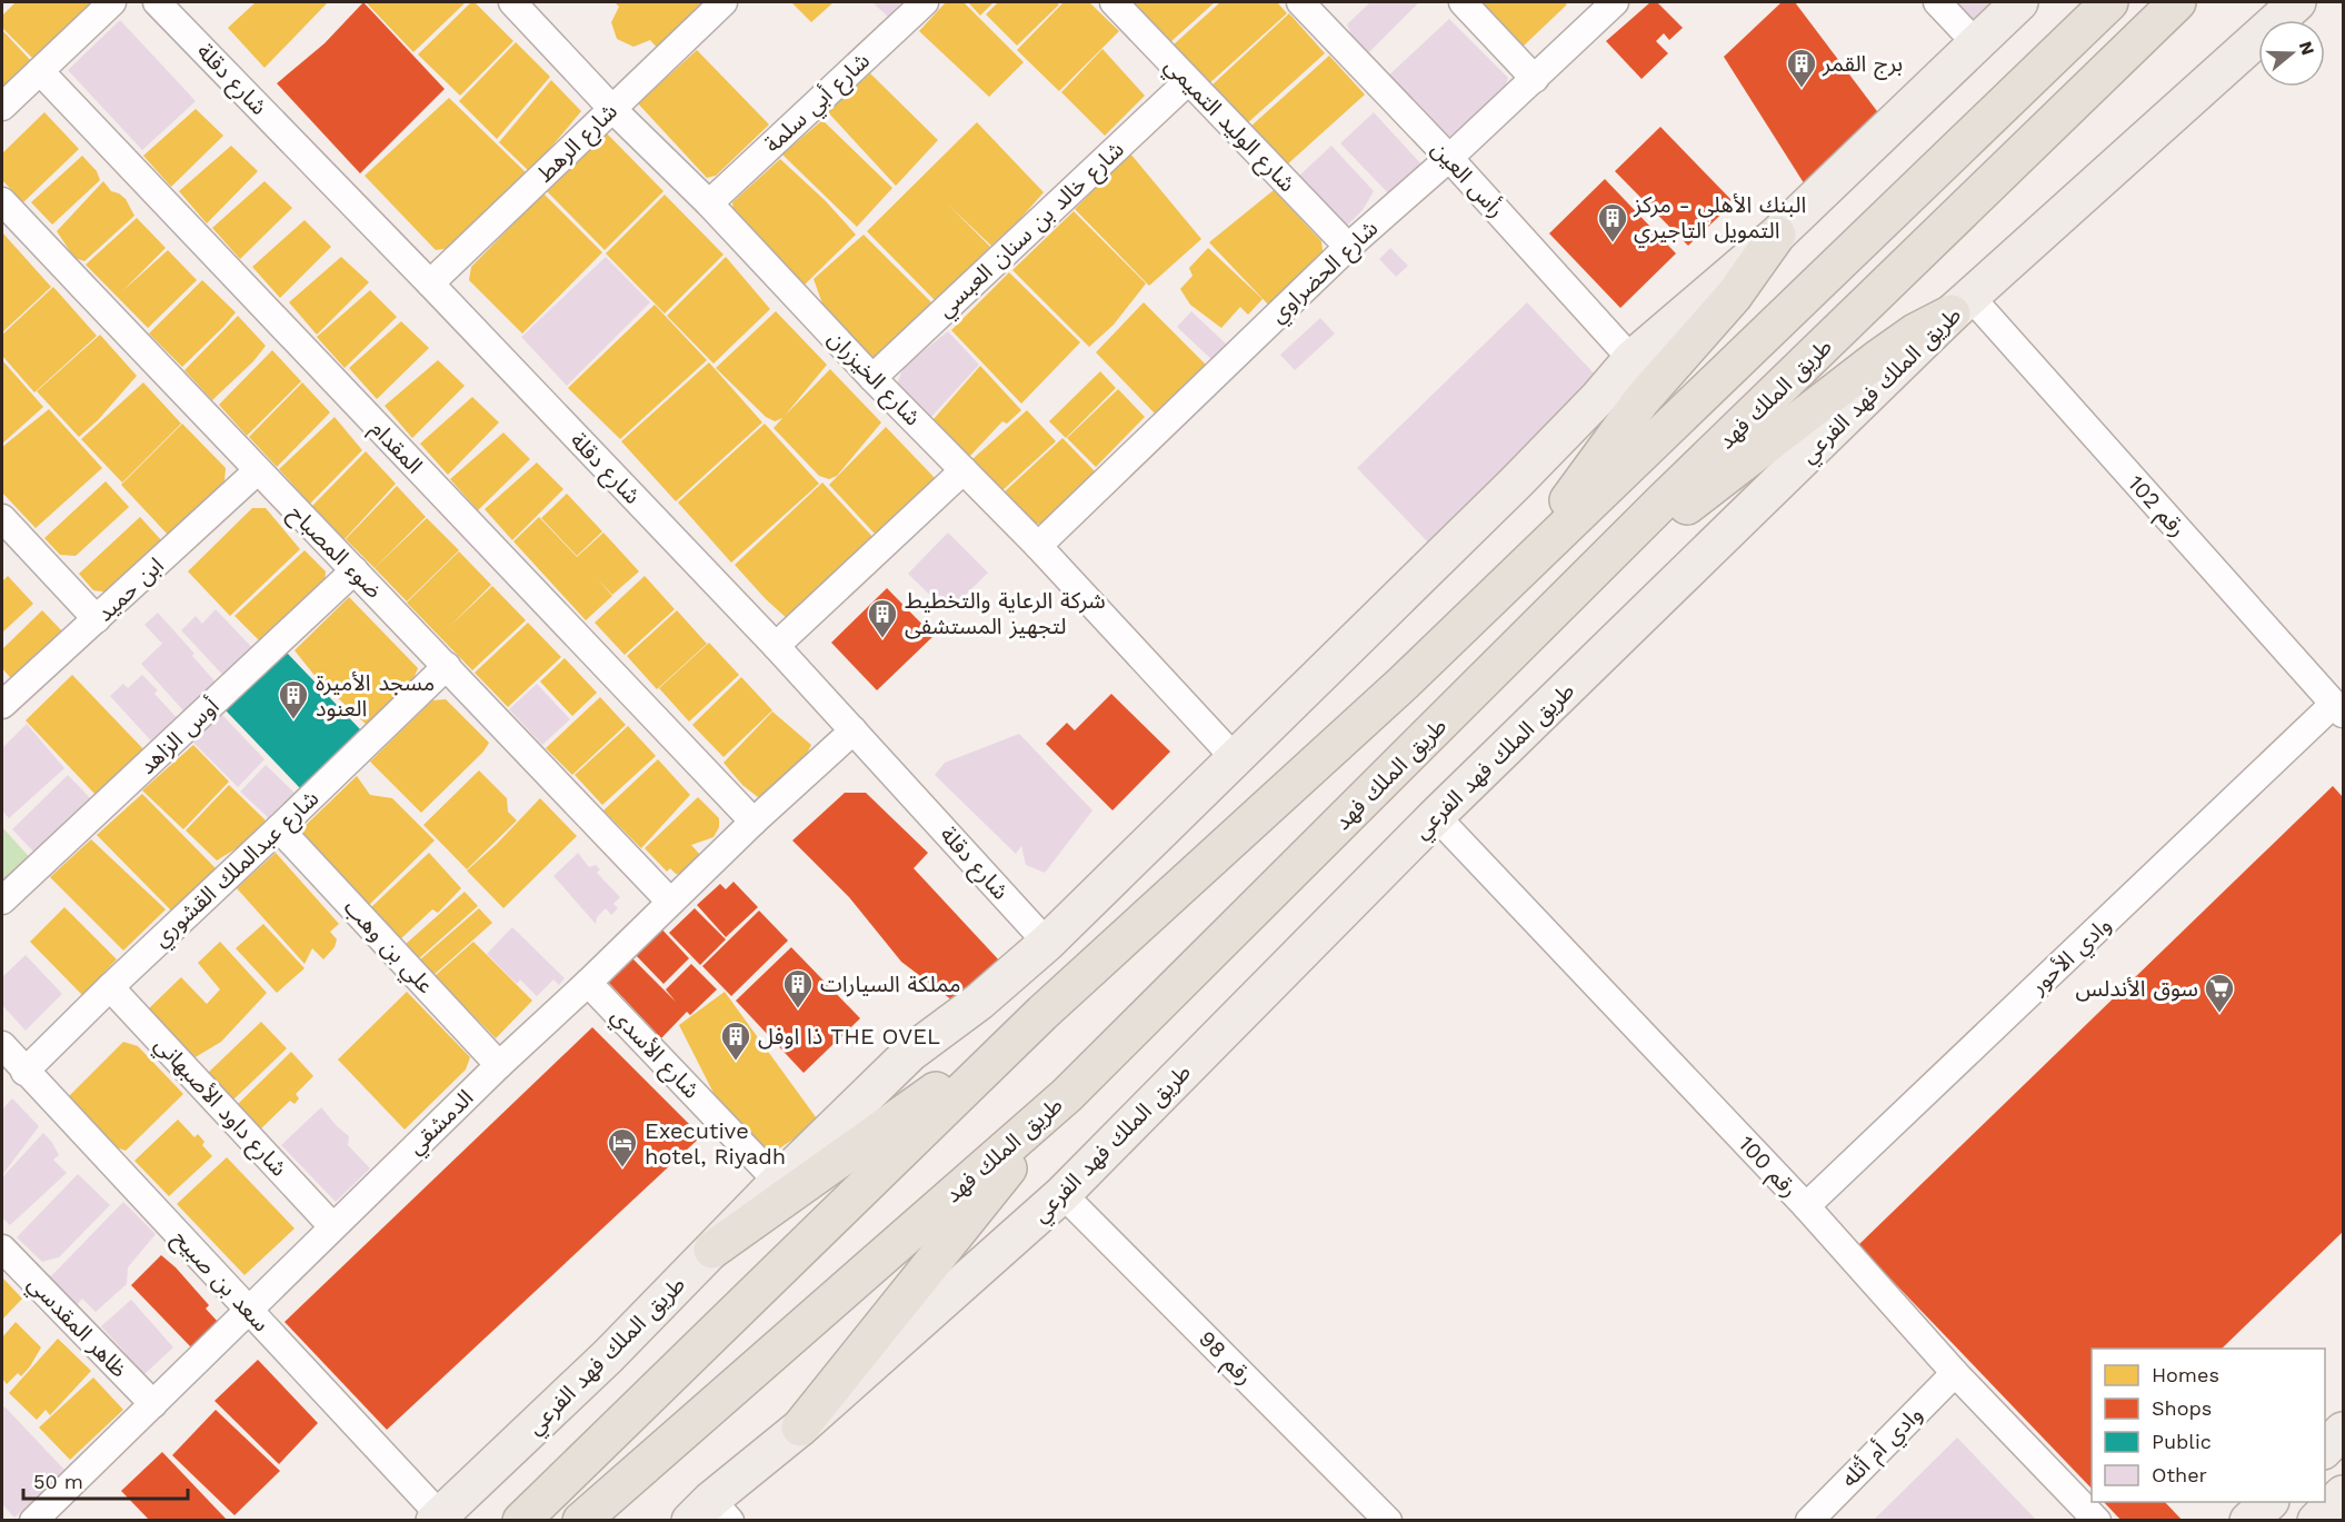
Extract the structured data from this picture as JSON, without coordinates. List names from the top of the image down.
{
  "streets": {
    "highway": ["طريق الملك فهد"],
    "main road": ["طريق الملك فهد الفرعي"],
    "street": [
      "شارع دقلة",
      "شارع أبي سلمة",
      "شارع الوليد التميمي",
      "شارع الرهط",
      "رأس العين",
      "شارع خالد بن سنان العبسي",
      "شارع الحضراوي",
      "شارع الخيزران",
      "المقدام",
      "رقم 102",
      "ضوء المصباح",
      "ابن حميد",
      "أوس الزاهد",
      "شارع عبدالملك القشوري",
      "علي بن وهب",
      "وادي الأحور",
      "شارع الأسدي",
      "شارع داود الأصبهاني",
      "الدمشقي",
      "رقم 100",
      "سعد بن صبيح",
      "ظاهر المقدسي",
      "رقم 98",
      "وادي أم أثله"
    ]
  },
  "crossings": [
    ["شارع دقلة", "شارع الرهط"],
    ["شارع دقلة", "طريق الملك فهد الفرعي"],
    ["شارع دقلة", "الدمشقي"],
    ["شارع أبي سلمة", "شارع الخيزران"],
    ["شارع الوليد التميمي", "شارع خالد بن سنان العبسي"],
    ["شارع الوليد التميمي", "شارع الحضراوي"],
    ["شارع الرهط", "شارع الخيزران"],
    ["رأس العين", "شارع الحضراوي"],
    ["رأس العين", "طريق الملك فهد الفرعي"],
    ["شارع خالد بن سنان العبسي", "شارع الخيزران"],
    ["شارع الحضراوي", "شارع الخيزران"],
    ["شارع الخيزران", "طريق الملك فهد الفرعي"],
    ["طريق الملك فهد الفرعي", "رقم 102"],
    ["طريق الملك فهد الفرعي", "شارع الأسدي"],
    ["طريق الملك فهد الفرعي", "رقم 100"],
    ["طريق الملك فهد الفرعي", "سعد بن صبيح"],
    ["طريق الملك فهد الفرعي", "رقم 98"],
    ["المقدام", "الدمشقي"],
    ["رقم 102", "وادي الأحور"],
    ["ضوء المصباح", "ابن حميد"],
    ["ضوء المصباح", "أوس الزاهد"],
    ["ضوء المصباح", "شارع عبدالملك القشوري"],
    ["ضوء المصباح", "الدمشقي"],
    ["شارع عبدالملك القشوري", "علي بن وهب"],
    ["شارع عبدالملك القشوري", "شارع داود الأصبهاني"],
    ["شارع عبدالملك القشوري", "سعد بن صبيح"],
    ["علي بن وهب", "الدمشقي"],
    ["وادي الأحور", "رقم 100"],
    ["شارع الأسدي", "الدمشقي"],
    ["شارع داود الأصبهاني", "الدمشقي"],
    ["الدمشقي", "سعد بن صبيح"],
    ["الدمشقي", "ظاهر المقدسي"],
    ["رقم 100", "وادي أم أثله"]
  ],
  "places": {
    "building": [
      "برج القمر",
      "البنك الأهلي - مركز التمويل التاجيري",
      "شركة الرعاية والتخطيط لتجهيز المستشفى",
      "مسجد الأميرة العنود",
      "مملكة السيارات",
      "ذا اوفل THE OVEL"
    ],
    "supermarket": ["سوق الأندلس"],
    "hotel": ["Executive hotel, Riyadh"]
  },
  "legend": [
    "Homes",
    "Shops",
    "Public",
    "Other"
  ],
  "scale_bar": "50 m",
  "north": "right"
}
